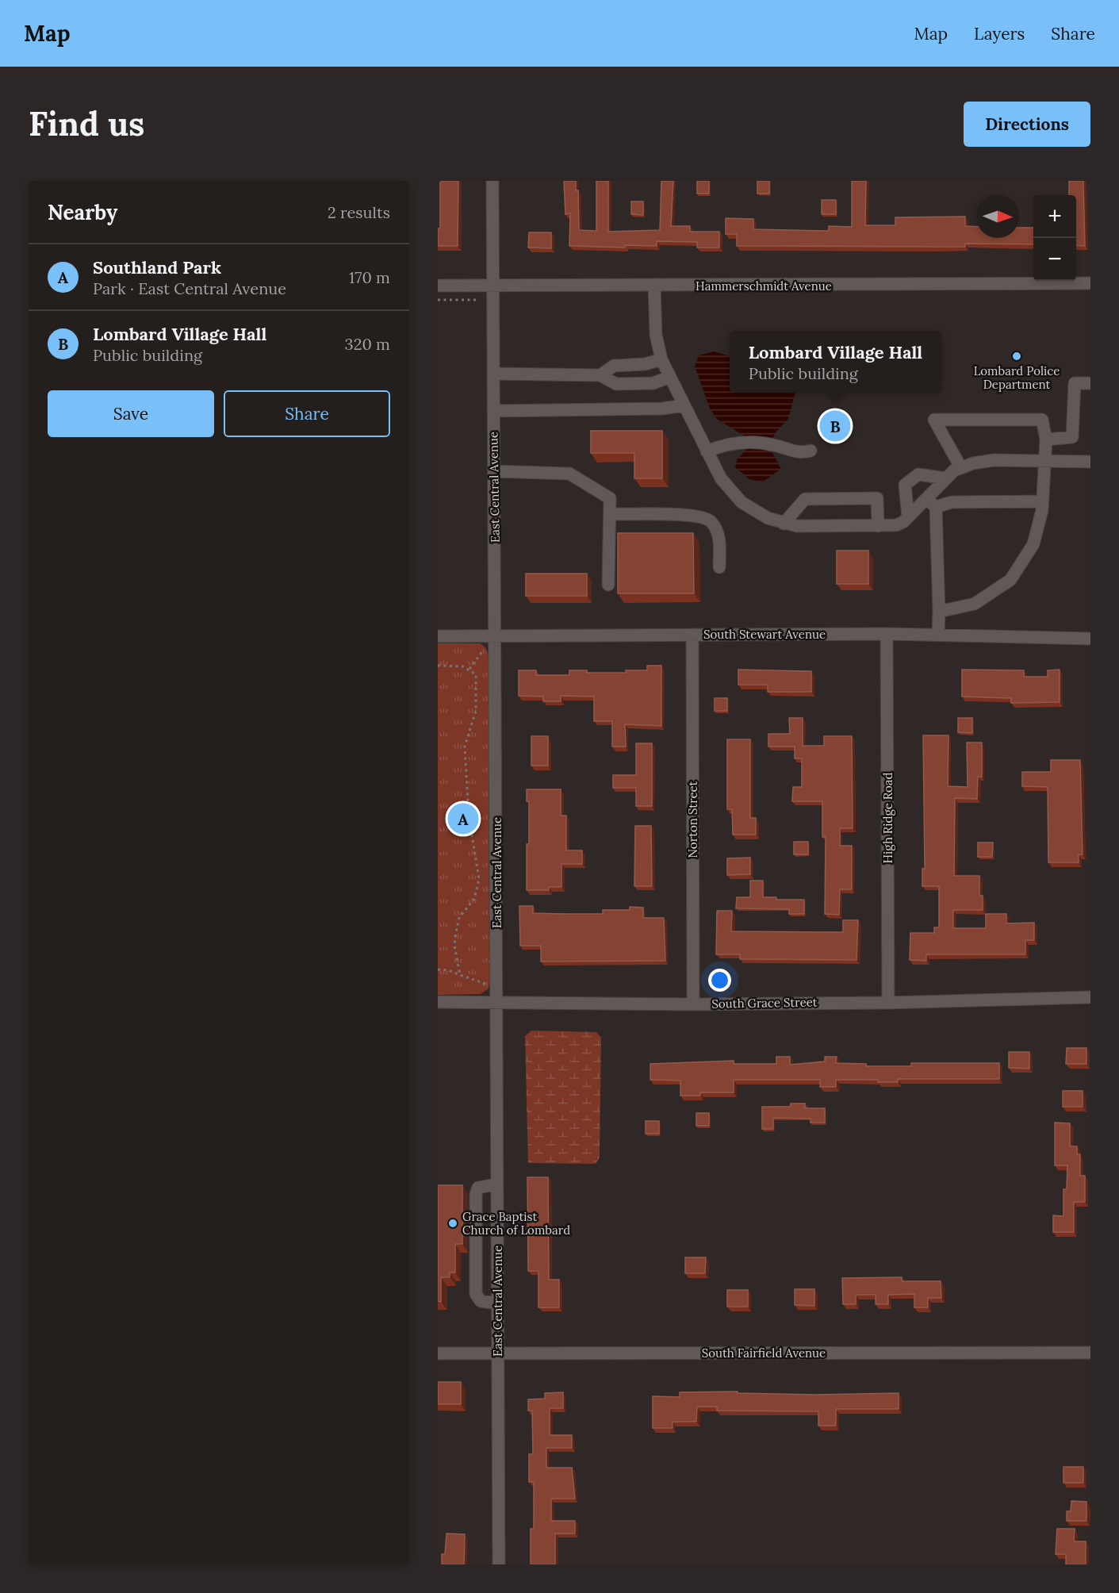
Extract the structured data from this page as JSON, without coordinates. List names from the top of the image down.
{
  "streets": {
    "street": [
      "Hammerschmidt Avenue",
      "East Central Avenue",
      "South Stewart Avenue",
      "High Ridge Road",
      "Norton Street",
      "South Grace Street",
      "South Fairfield Avenue"
    ]
  },
  "crossings": [
    ["Hammerschmidt Avenue", "East Central Avenue"],
    ["East Central Avenue", "South Stewart Avenue"],
    ["East Central Avenue", "South Grace Street"],
    ["East Central Avenue", "South Fairfield Avenue"],
    ["South Stewart Avenue", "High Ridge Road"],
    ["South Stewart Avenue", "Norton Street"],
    ["High Ridge Road", "South Grace Street"],
    ["Norton Street", "South Grace Street"]
  ],
  "places": ["Lombard Police Department", "Grace Baptist Church of Lombard"],
  "north": "right",
  "page": {
    "header": "Map",
    "nav": ["Map", "Layers", "Share"],
    "buttons": [
      "Directions",
      ["Save", "Share"]
    ],
    "title": "Find us",
    "heading": ["Nearby", "2 results"],
    "map_buttons": ["+", "−"],
    "list": [
      {
        "mark": "A",
        "name": "Southland Park",
        "note": "Park · East Central Avenue",
        "value": "170 m"
      },
      {
        "mark": "B",
        "name": "Lombard Village Hall",
        "note": "Public building",
        "value": "320 m"
      }
    ],
    "popup": ["Lombard Village Hall", "Public building"],
    "pins": ["B", "A"]
  }
}
